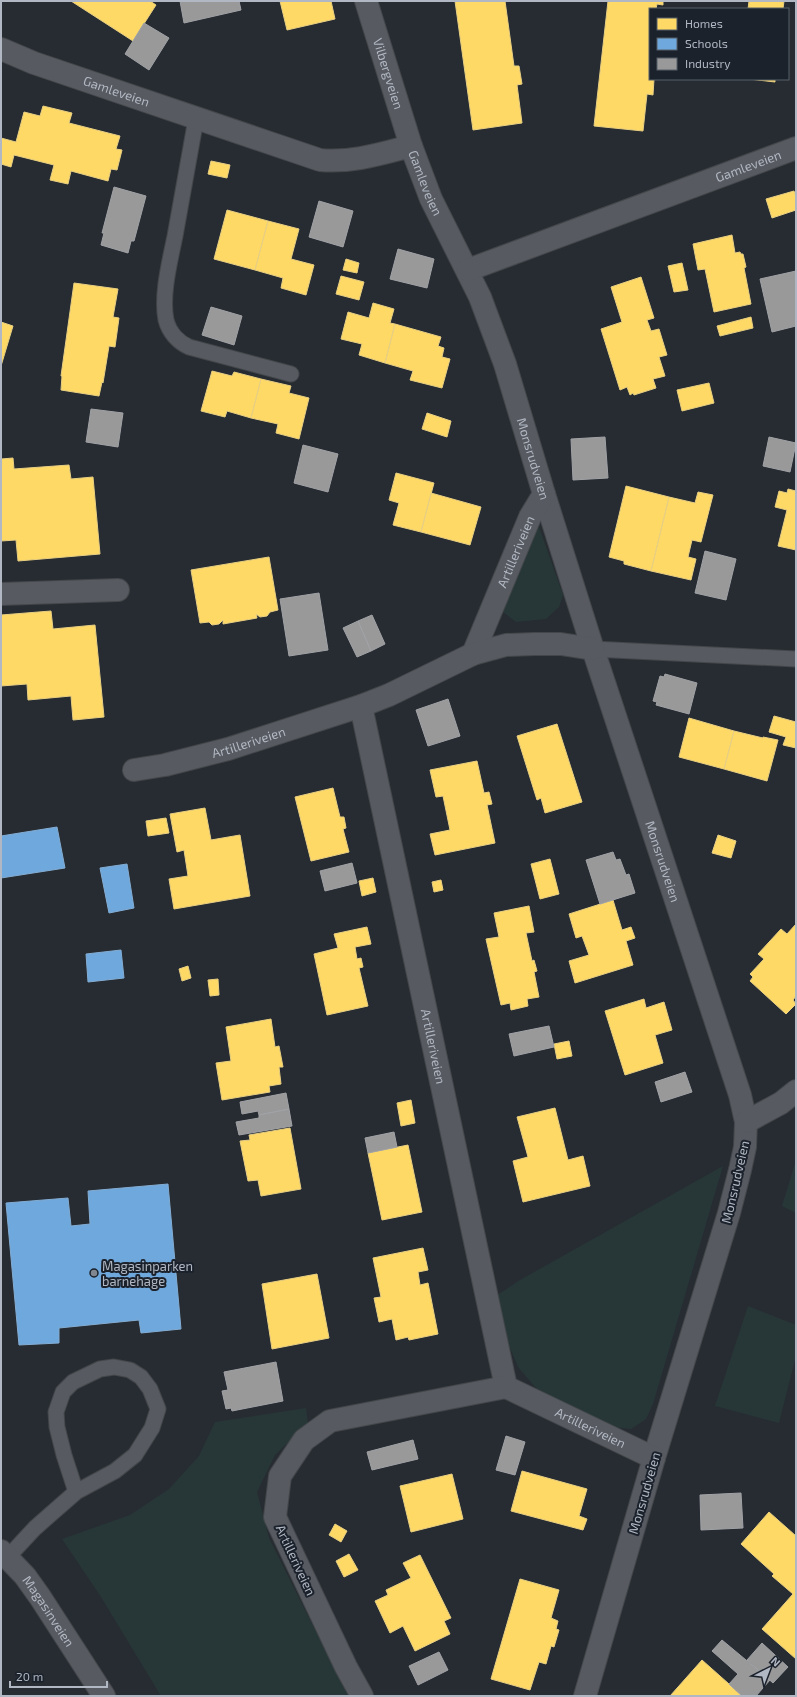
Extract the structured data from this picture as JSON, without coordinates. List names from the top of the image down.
{
  "streets": {
    "street": [
      "Vilbergveien",
      "Gamleveien",
      "Monsrudveien",
      "Artilleriveien",
      "Magasinveien"
    ]
  },
  "crossings": [
    ["Vilbergveien", "Gamleveien"],
    ["Gamleveien", "Monsrudveien"],
    ["Monsrudveien", "Artilleriveien"]
  ],
  "places": ["Magasinparken barnehage"],
  "legend": ["Homes", "Schools", "Industry"],
  "scale_bar": "20 m",
  "north": "top right"
}
